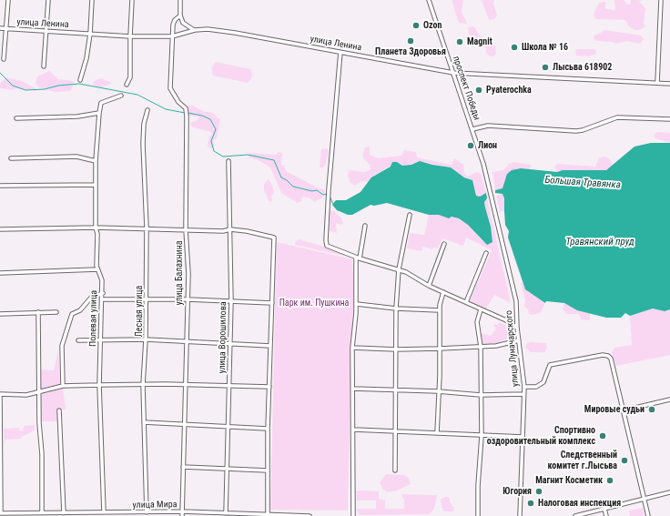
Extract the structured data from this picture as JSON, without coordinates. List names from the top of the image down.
{
  "streets": {
    "street": [
      "улица Ленина",
      "проспект Победы",
      "улица Балахнина",
      "Лесная улица",
      "Полевая улица",
      "улица Ворошилова",
      "улица Луначарского",
      "улица Мира"
    ]
  },
  "crossings": [
    ["улица Ленина", "проспект Победы"],
    ["улица Ленина", "улица Балахнина"],
    ["проспект Победы", "улица Луначарского"],
    ["улица Балахнина", "улица Мира"],
    ["Лесная улица", "улица Мира"],
    ["Полевая улица", "улица Мира"],
    ["улица Ворошилова", "улица Мира"]
  ],
  "water": ["Большая Травянка", "Травянский пруд"],
  "parks": ["Парк им. Пушкина"],
  "places": [
    "Ozon",
    "Планета Здоровья",
    "Magnit",
    "Школа № 16",
    "Лысьва 618902",
    "Pyaterochka",
    "Лион",
    "Мировые судьи",
    "Спортивно оздоровительный комплекс",
    "Следственный комитет г.Лысьва",
    "Магнит Косметик",
    "Югория",
    "Налоговая инспекция"
  ]
}
